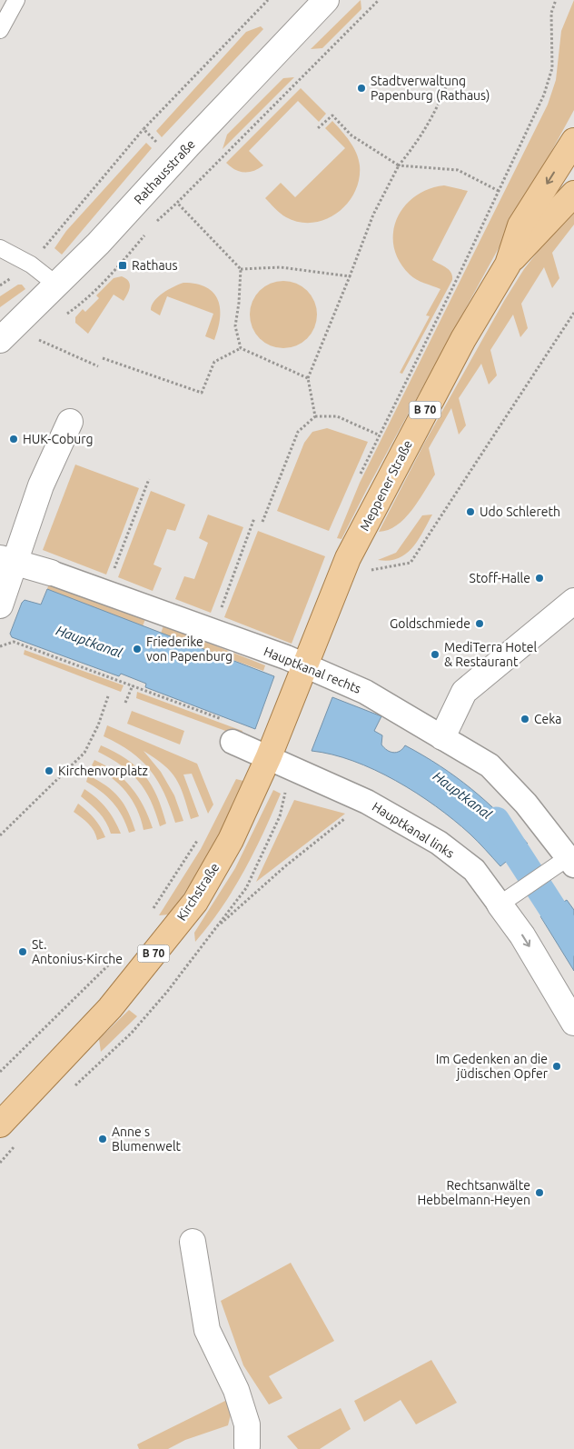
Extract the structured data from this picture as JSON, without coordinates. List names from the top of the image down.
{
  "streets": {
    "main road": ["B 70", "Meppener Straße", "Kirchstraße"],
    "street": ["Rathausstraße", "Hauptkanal rechts", "Hauptkanal links"]
  },
  "crossings": [
    ["Meppener Straße", "Hauptkanal rechts"],
    ["Meppener Straße", "Kirchstraße"],
    ["Hauptkanal rechts", "Kirchstraße"],
    ["Hauptkanal links", "Kirchstraße"]
  ],
  "water": ["Hauptkanal"],
  "places": {
    "other": [
      "Stadtverwaltung Papenburg (Rathaus)",
      "HUK-Coburg",
      "Udo Schlereth",
      "Stoff-Halle",
      "Goldschmiede",
      "Friederike von Papenburg",
      "MediTerra Hotel & Restaurant",
      "Ceka",
      "Kirchenvorplatz",
      "St. Antonius-Kirche",
      "Im Gedenken an die jüdischen Opfer",
      "Anne s Blumenwelt",
      "Rechtsanwälte Hebbelmann-Heyen"
    ],
    "transit": ["Rathaus"]
  }
}
